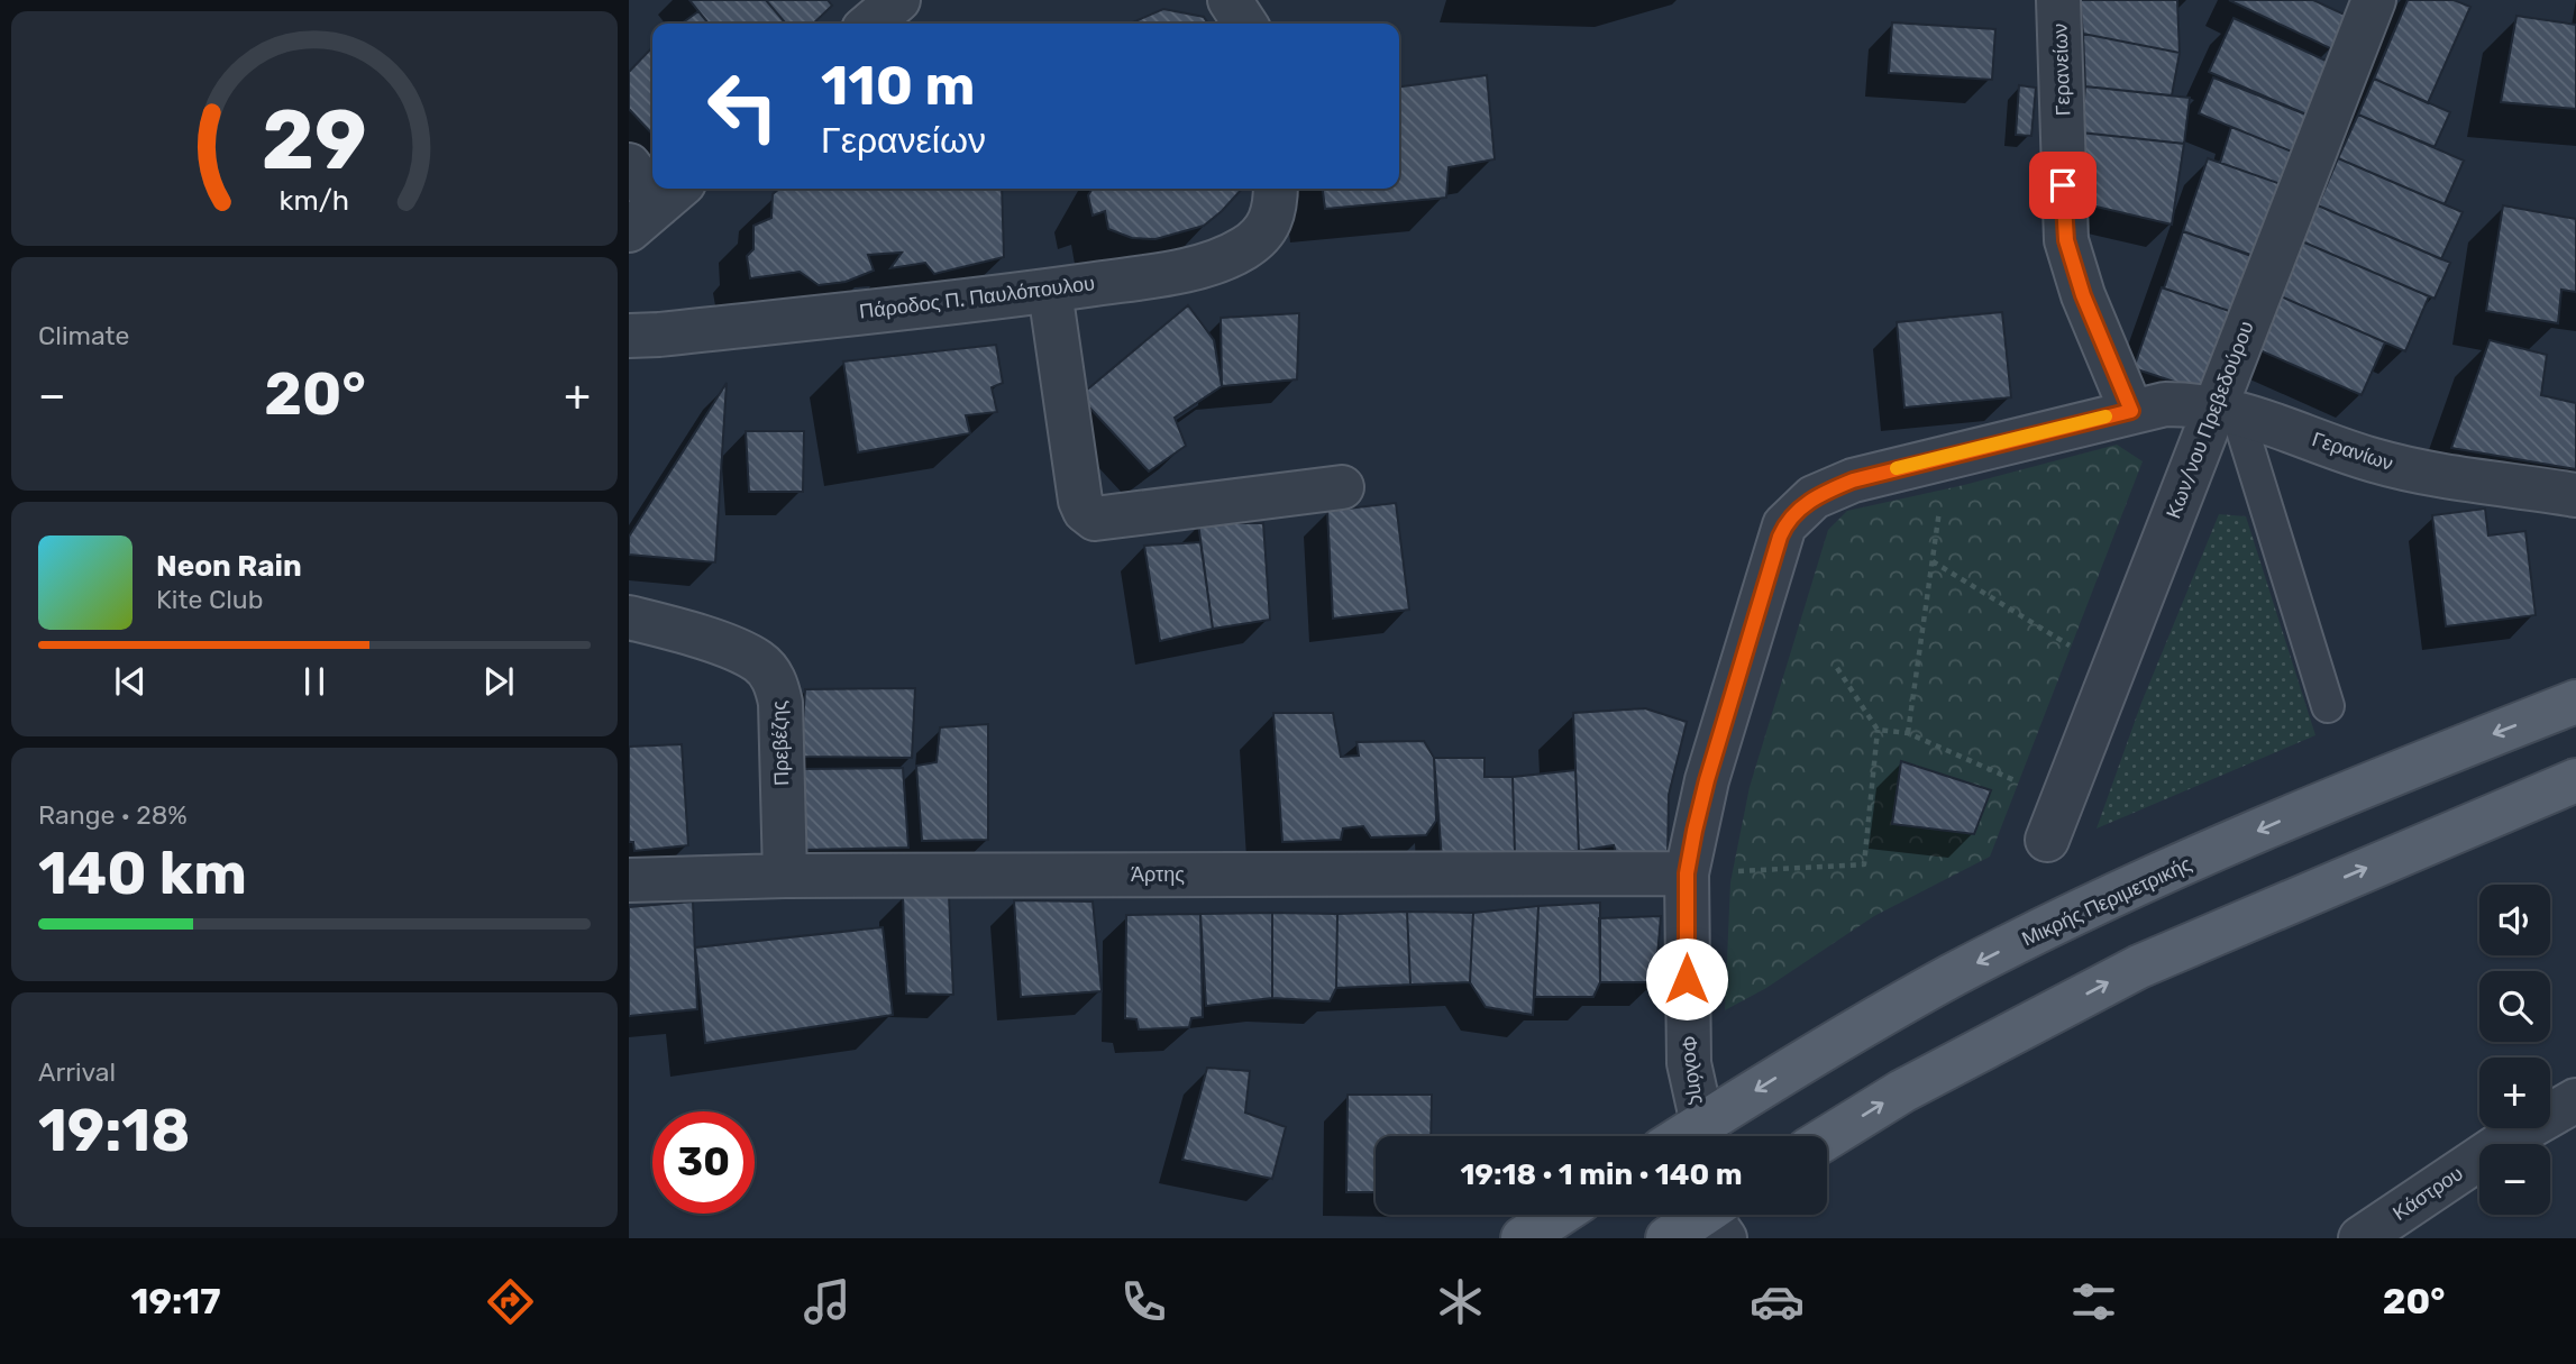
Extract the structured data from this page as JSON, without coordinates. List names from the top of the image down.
{
  "streets": {
    "main road": ["Μικρής Περιμετρικής"],
    "street": [
      "Γερανείων",
      "Πάροδος Π. Παυλόπουλου",
      "Κων/νου Πρεβεδούρου",
      "Γερανίων",
      "Πρεβέζης",
      "Άρτης",
      "Φολόης",
      "Κάστρου"
    ]
  },
  "crossings": [
    ["Γερανείων", "Γερανίων"],
    ["Γερανείων", "Φολόης"],
    ["Κων/νου Πρεβεδούρου", "Γερανίων"],
    ["Γερανίων", "Φολόης"],
    ["Πρεβέζης", "Άρτης"],
    ["Άρτης", "Φολόης"],
    ["Μικρής Περιμετρικής", "Φολόης"]
  ],
  "page": {
    "turn": ["110 m", "Γερανείων"],
    "tile": [
      "Climate",
      ["Range · 28%", "140 km"],
      ["Arrival", "19:18"]
    ],
    "heat": ["−", "20°", "+"],
    "song": ["Neon Rain", "Kite Club"],
    "map_buttons": ["+", "−"],
    "limit": "30",
    "trip": "19:18 · 1 min · 140 m",
    "tabs": ["19:17", "20°"],
    "gauge": ["29", "km/h"]
  }
}
